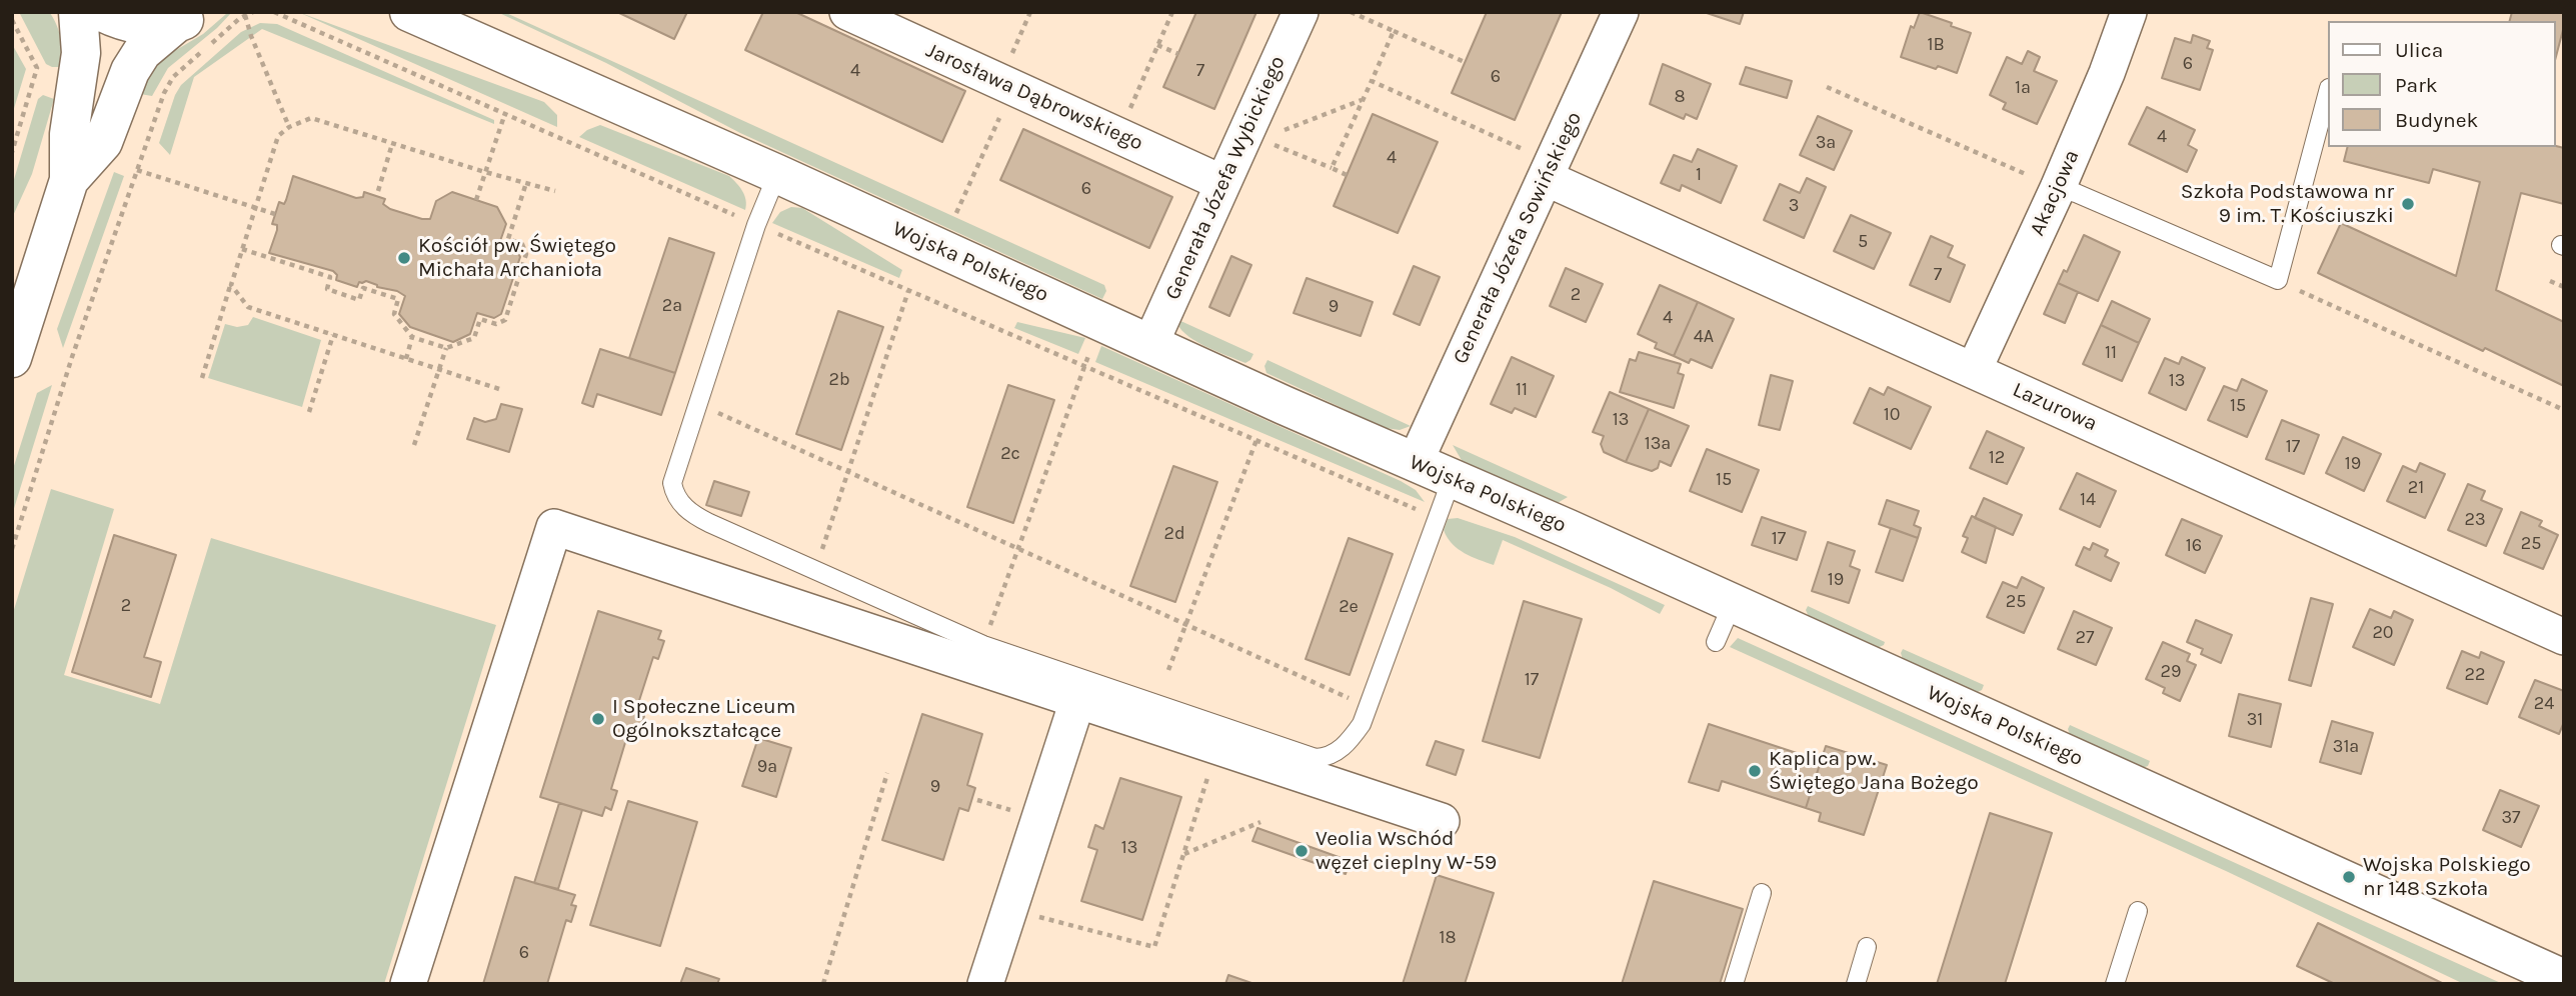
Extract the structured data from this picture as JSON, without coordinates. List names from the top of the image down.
{
  "streets": {
    "street": [
      "Jarosława Dąbrowskiego",
      "Generała Józefa Wybickiego",
      "Akacjowa",
      "Generała Józefa Sowińskiego",
      "Wojska Polskiego",
      "Lazurowa"
    ]
  },
  "crossings": [
    ["Jarosława Dąbrowskiego", "Generała Józefa Wybickiego"],
    ["Generała Józefa Wybickiego", "Wojska Polskiego"],
    ["Akacjowa", "Lazurowa"],
    ["Generała Józefa Sowińskiego", "Wojska Polskiego"],
    ["Generała Józefa Sowińskiego", "Lazurowa"]
  ],
  "places": [
    "Szkoła Podstawowa nr 9 im. T. Kościuszki",
    "Kościół pw. Świętego Michała Archanioła",
    "I Społeczne Liceum Ogólnokształcące",
    "Kaplica pw. Świętego Jana Bożego",
    "Veolia Wschód węzeł cieplny W-59",
    "Wojska Polskiego nr 148 Szkoła"
  ],
  "house_numbers": [
    "1B",
    "6",
    "4",
    "7",
    "6",
    "1a",
    "8",
    "4",
    "3a",
    "4",
    "1",
    "6",
    "3",
    "5",
    "7",
    "2",
    "2a",
    "9",
    "4",
    "4A",
    "11",
    "2b",
    "13",
    "11",
    "15",
    "10",
    "13",
    "13a",
    "17",
    "2c",
    "12",
    "19",
    "15",
    "21",
    "14",
    "23",
    "2d",
    "17",
    "25",
    "16",
    "19",
    "25",
    "2",
    "2e",
    "20",
    "27",
    "29",
    "22",
    "17",
    "24",
    "31",
    "31a",
    "9a",
    "9",
    "37",
    "13",
    "18",
    "6"
  ],
  "legend": ["Ulica", "Park", "Budynek"]
}
